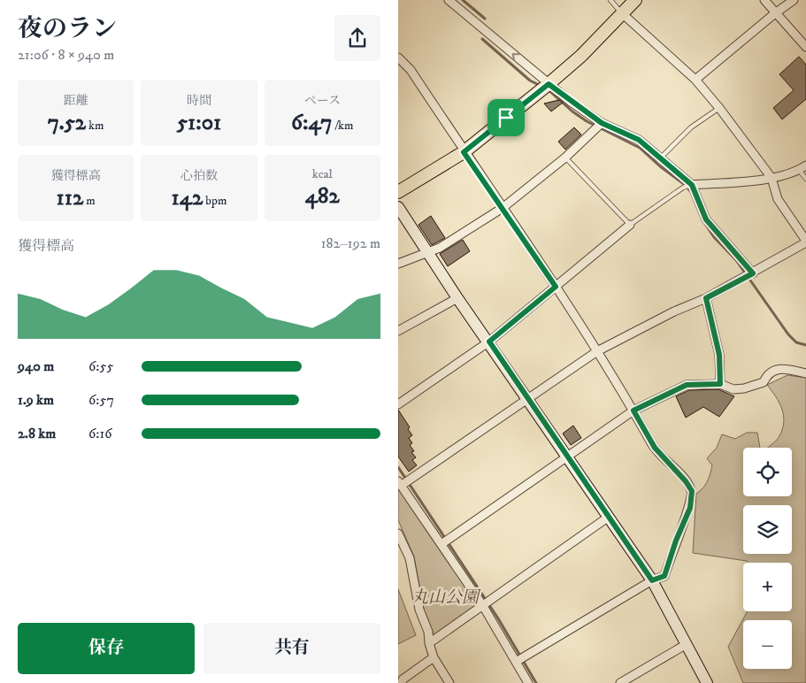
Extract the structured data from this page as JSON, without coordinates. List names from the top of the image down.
{
  "parks": ["丸山公園"],
  "page": {
    "heading": ["夜のラン", "21:06 · 8 × 940 m"],
    "stats": [
      ["距離", "7.52 km"],
      ["時間", "51:01"],
      ["ペース", "6:47 /km"],
      ["獲得標高", "112 m"],
      ["心拍数", "142 bpm"],
      ["kcal", "482"]
    ],
    "chart": ["獲得標高", "182–192 m"],
    "list": [
      {
        "name": "940 m",
        "note": "6:55"
      },
      {
        "name": "1.9 km",
        "note": "6:57"
      },
      {
        "name": "2.8 km",
        "note": "6:16"
      }
    ],
    "map_buttons": ["+", "−"],
    "buttons": ["保存", "共有"]
  }
}
